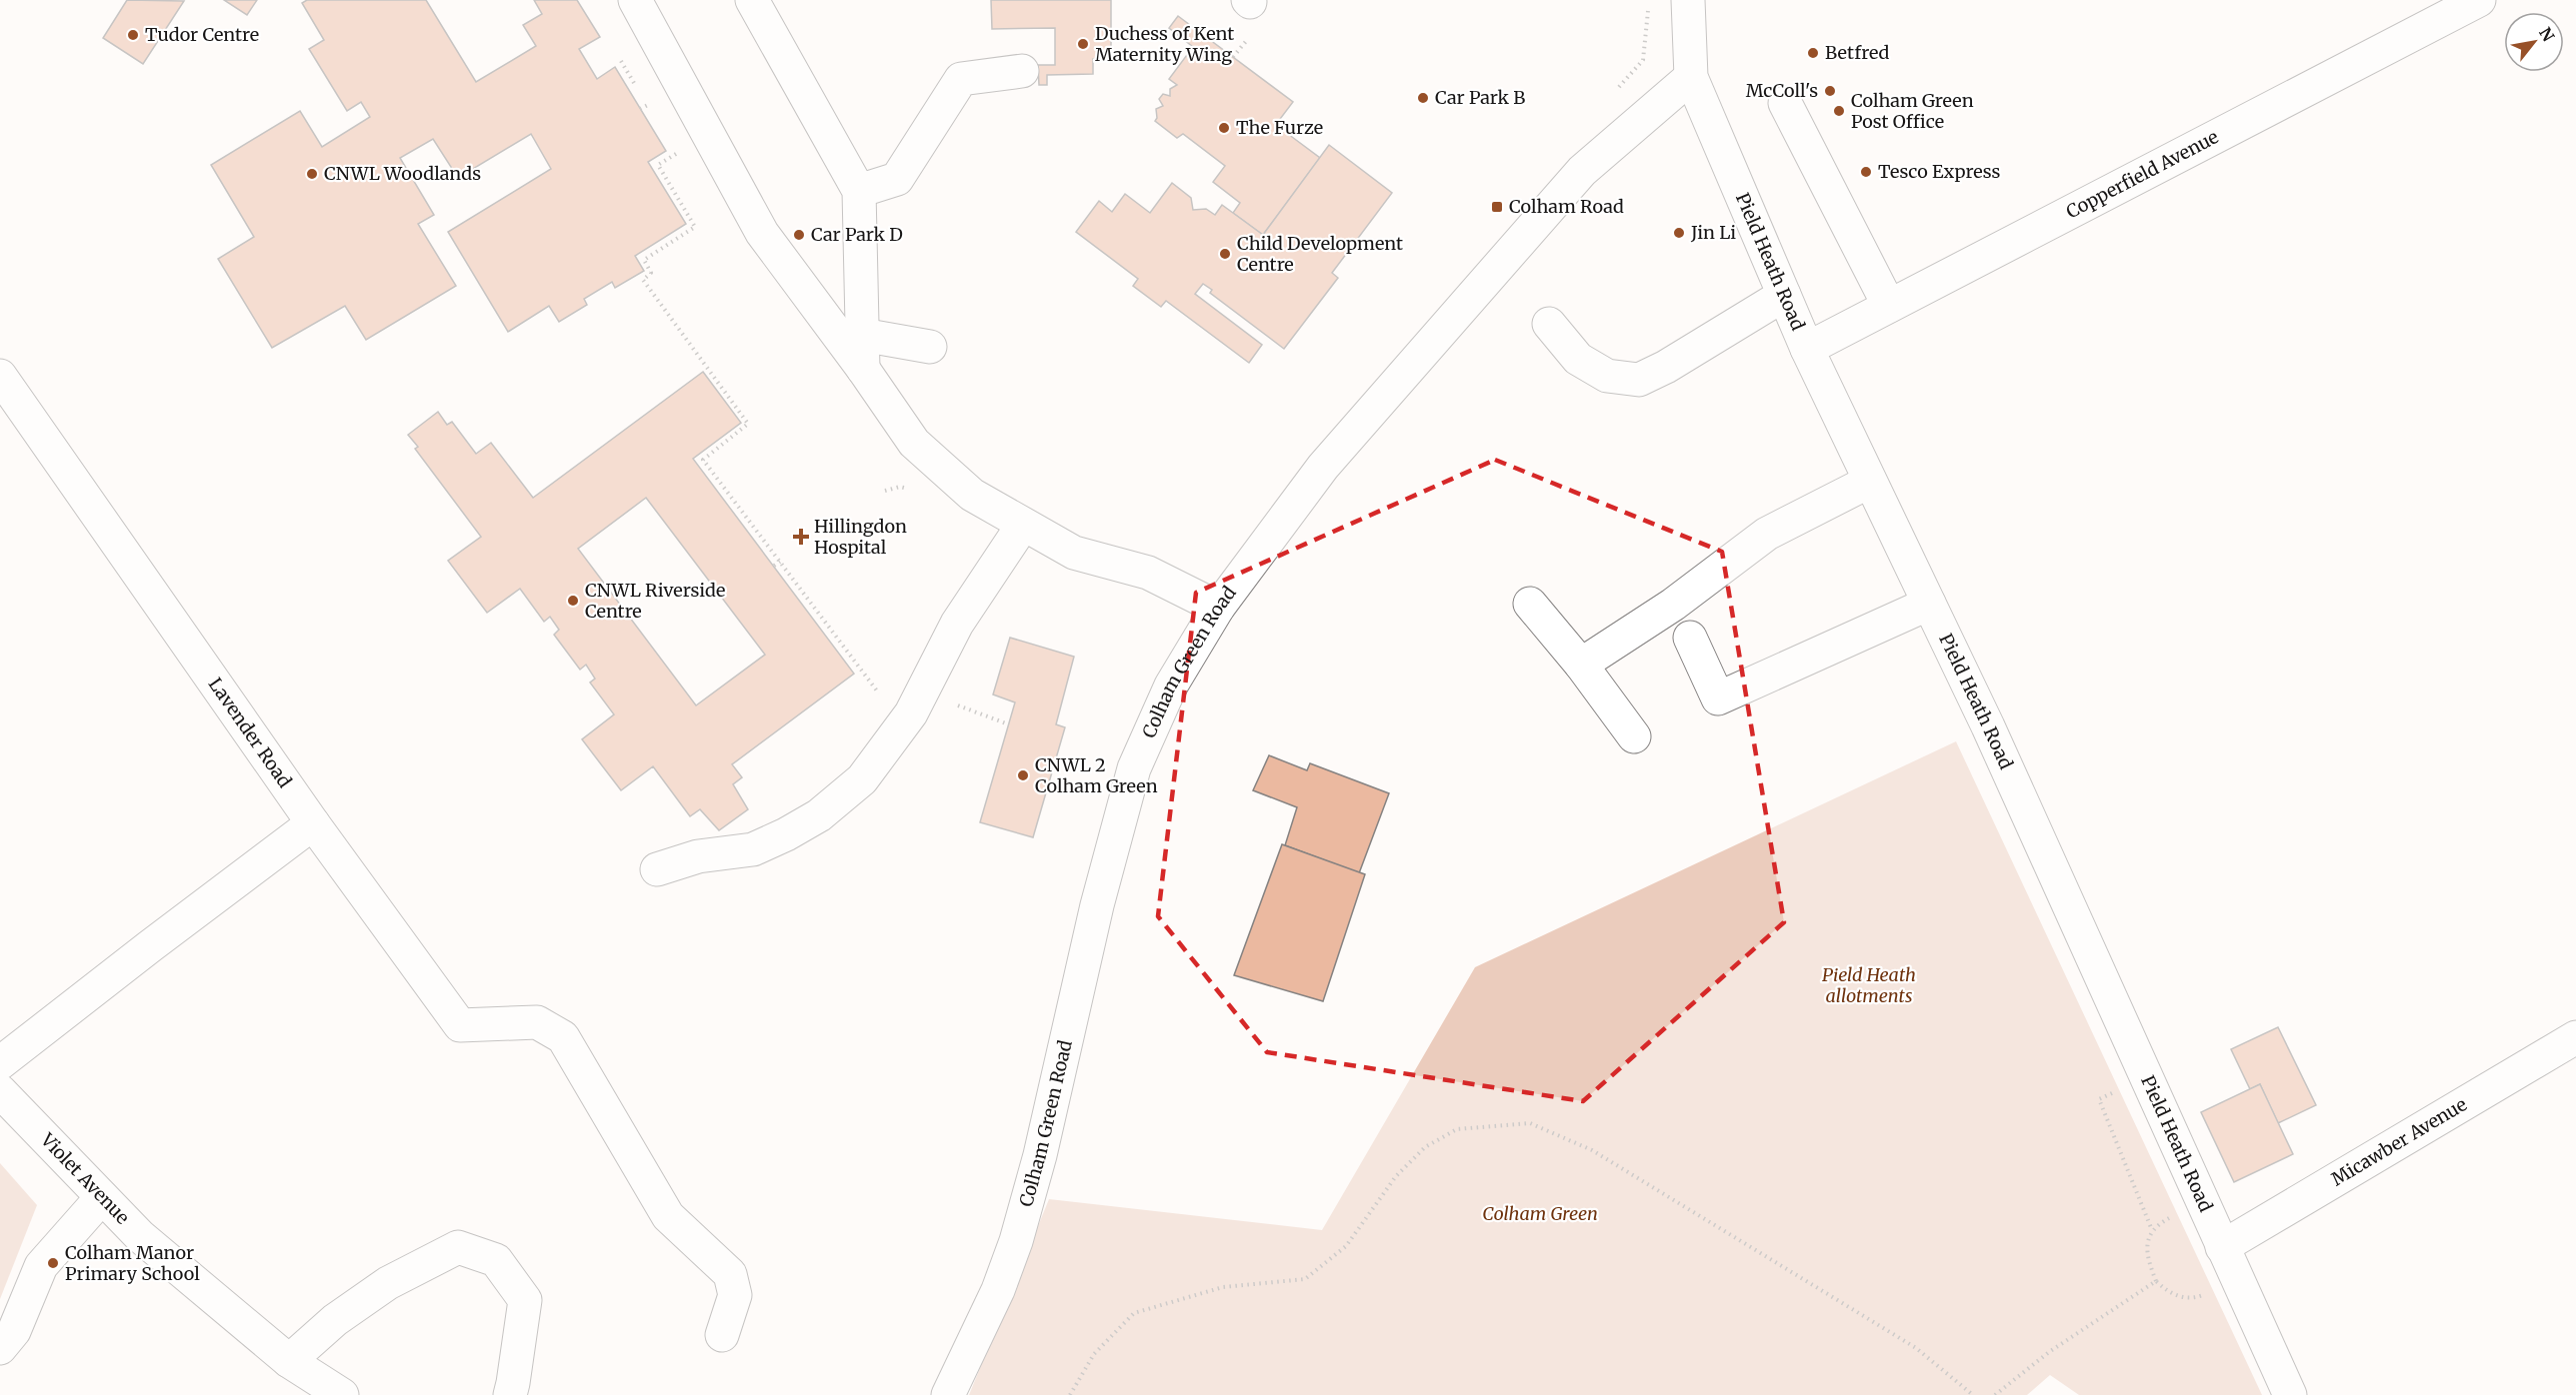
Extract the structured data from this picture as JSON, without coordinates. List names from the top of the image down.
{
  "streets": {
    "street": [
      "Copperfield Avenue",
      "Pield Heath Road",
      "Colham Green Road",
      "Lavender Road",
      "Micawber Avenue",
      "Violet Avenue"
    ]
  },
  "crossings": [
    ["Copperfield Avenue", "Pield Heath Road"],
    ["Pield Heath Road", "Colham Green Road"],
    ["Pield Heath Road", "Micawber Avenue"]
  ],
  "parks": ["Pield Heath allotments", "Colham Green"],
  "places": {
    "other": [
      "Tudor Centre",
      "Duchess of Kent Maternity Wing",
      "Betfred",
      "McColl's",
      "Car Park B",
      "Colham Green Post Office",
      "The Furze",
      "Tesco Express",
      "CNWL Woodlands",
      "Jin Li",
      "Car Park D",
      "Child Development Centre",
      "CNWL Riverside Centre",
      "CNWL 2 Colham Green",
      "Colham Manor Primary School"
    ],
    "transit": ["Colham Road"],
    "health": ["Hillingdon Hospital"]
  },
  "north": "top right"
}
